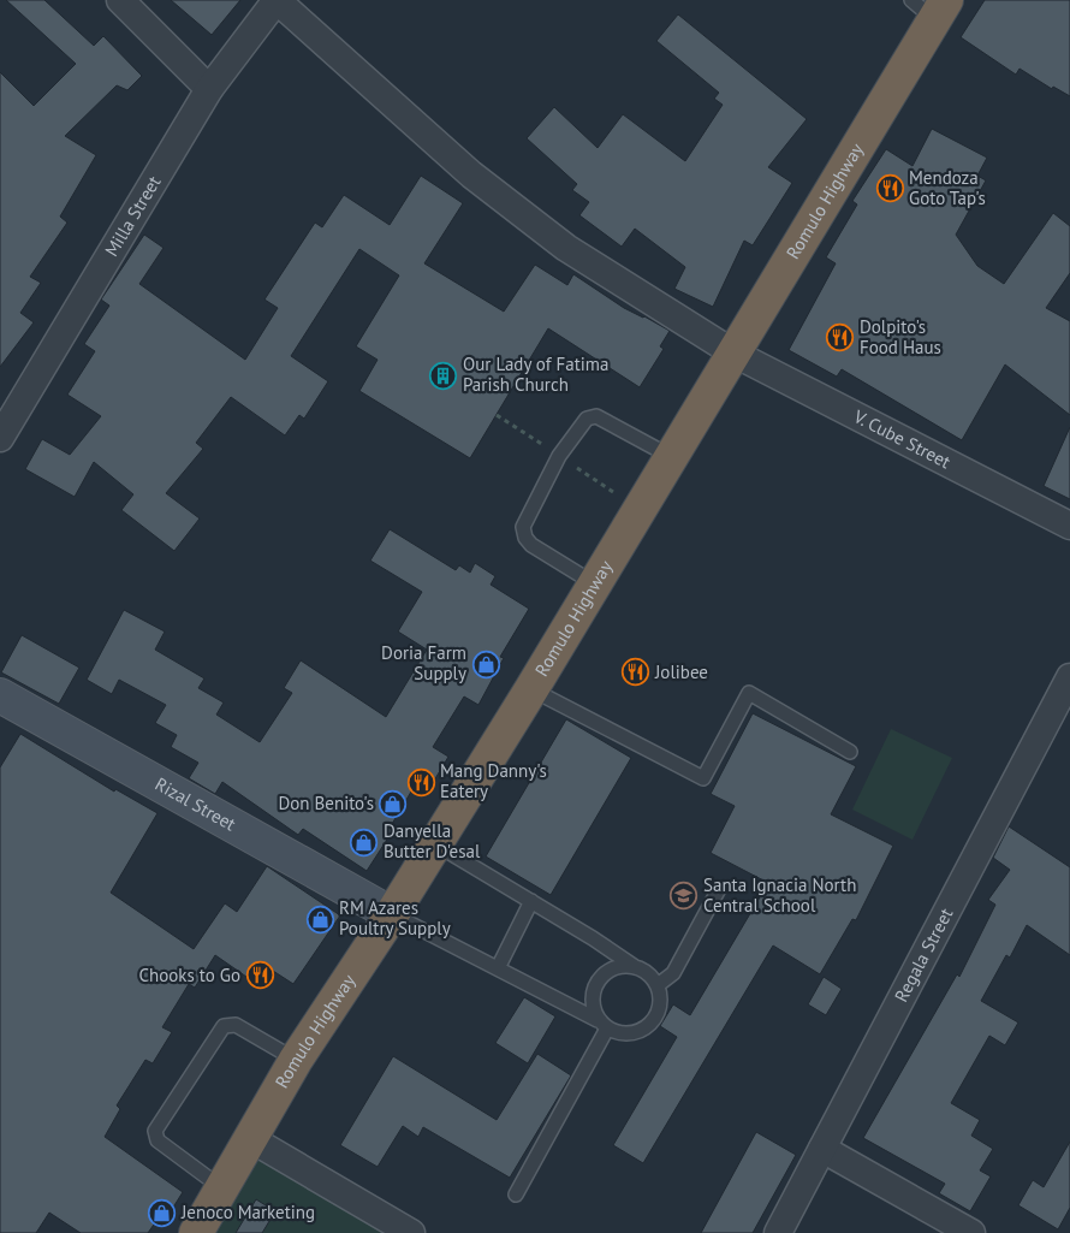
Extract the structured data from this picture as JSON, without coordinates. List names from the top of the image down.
{
  "streets": {
    "highway": ["Romulo Highway"],
    "street": [
      "Milla Street",
      "V. Cube Street",
      "Rizal Street",
      "Regala Street"
    ]
  },
  "crossings": [
    ["Romulo Highway", "V. Cube Street"],
    ["Romulo Highway", "Rizal Street"],
    ["Milla Street", "V. Cube Street"]
  ],
  "places": {
    "restaurant": [
      "Mendoza Goto Tap's",
      "Dolpito's Food Haus",
      "Jolibee",
      "Mang Danny's Eatery",
      "Chooks to Go"
    ],
    "building": ["Our Lady of Fatima Parish Church"],
    "shop": [
      "Doria Farm Supply",
      "Don Benito's",
      "Danyella Butter D'esal",
      "RM Azares Poultry Supply",
      "Jenoco Marketing"
    ],
    "school or university": ["Santa Ignacia North Central School"]
  }
}
